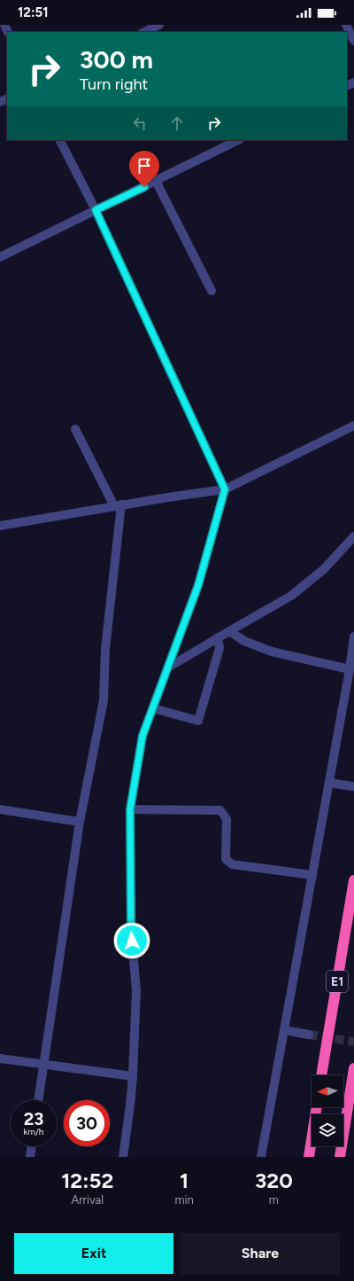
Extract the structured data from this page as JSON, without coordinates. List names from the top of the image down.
{
  "streets": {
    "highway": ["E1"]
  },
  "north": "left",
  "page": {
    "status": "12:51",
    "turn": ["300 m", "Turn right"],
    "speed": "23 km/h",
    "limit": "30",
    "eta": [
      "12:52",
      "Arrival",
      "1",
      "min",
      "320",
      "m"
    ],
    "buttons": ["Exit", "Share"]
  }
}
